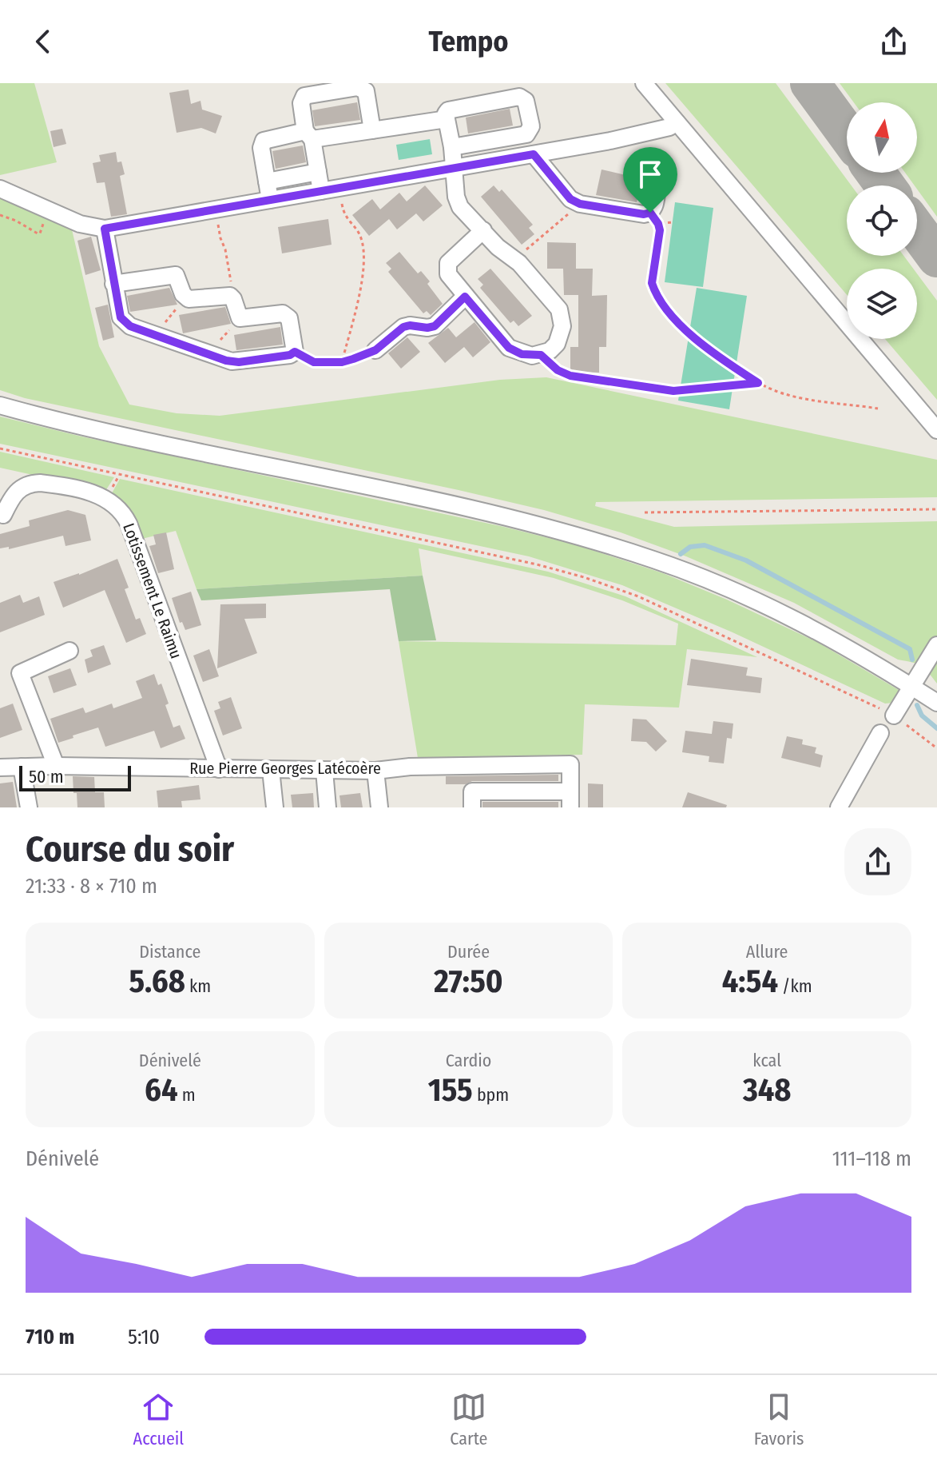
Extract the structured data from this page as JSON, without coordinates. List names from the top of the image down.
{
  "streets": {
    "street": ["Lotissement Le Raimu", "Rue Pierre Georges Latécoère"]
  },
  "crossings": [
    ["Lotissement Le Raimu", "Rue Pierre Georges Latécoère"]
  ],
  "scale_bar": "50 m",
  "north": "top",
  "page": {
    "header": "Tempo",
    "scale": "50 m",
    "heading": ["Course du soir", "21:33 · 8 × 710 m"],
    "stats": [
      ["Distance", "5.68 km"],
      ["Durée", "27:50"],
      ["Allure", "4:54 /km"],
      ["Dénivelé", "64 m"],
      ["Cardio", "155 bpm"],
      ["kcal", "348"]
    ],
    "chart": ["Dénivelé", "111–118 m"],
    "list": [
      {
        "name": "710 m",
        "note": "5:10"
      }
    ],
    "tabs": ["Accueil", "Carte", "Favoris"]
  }
}
